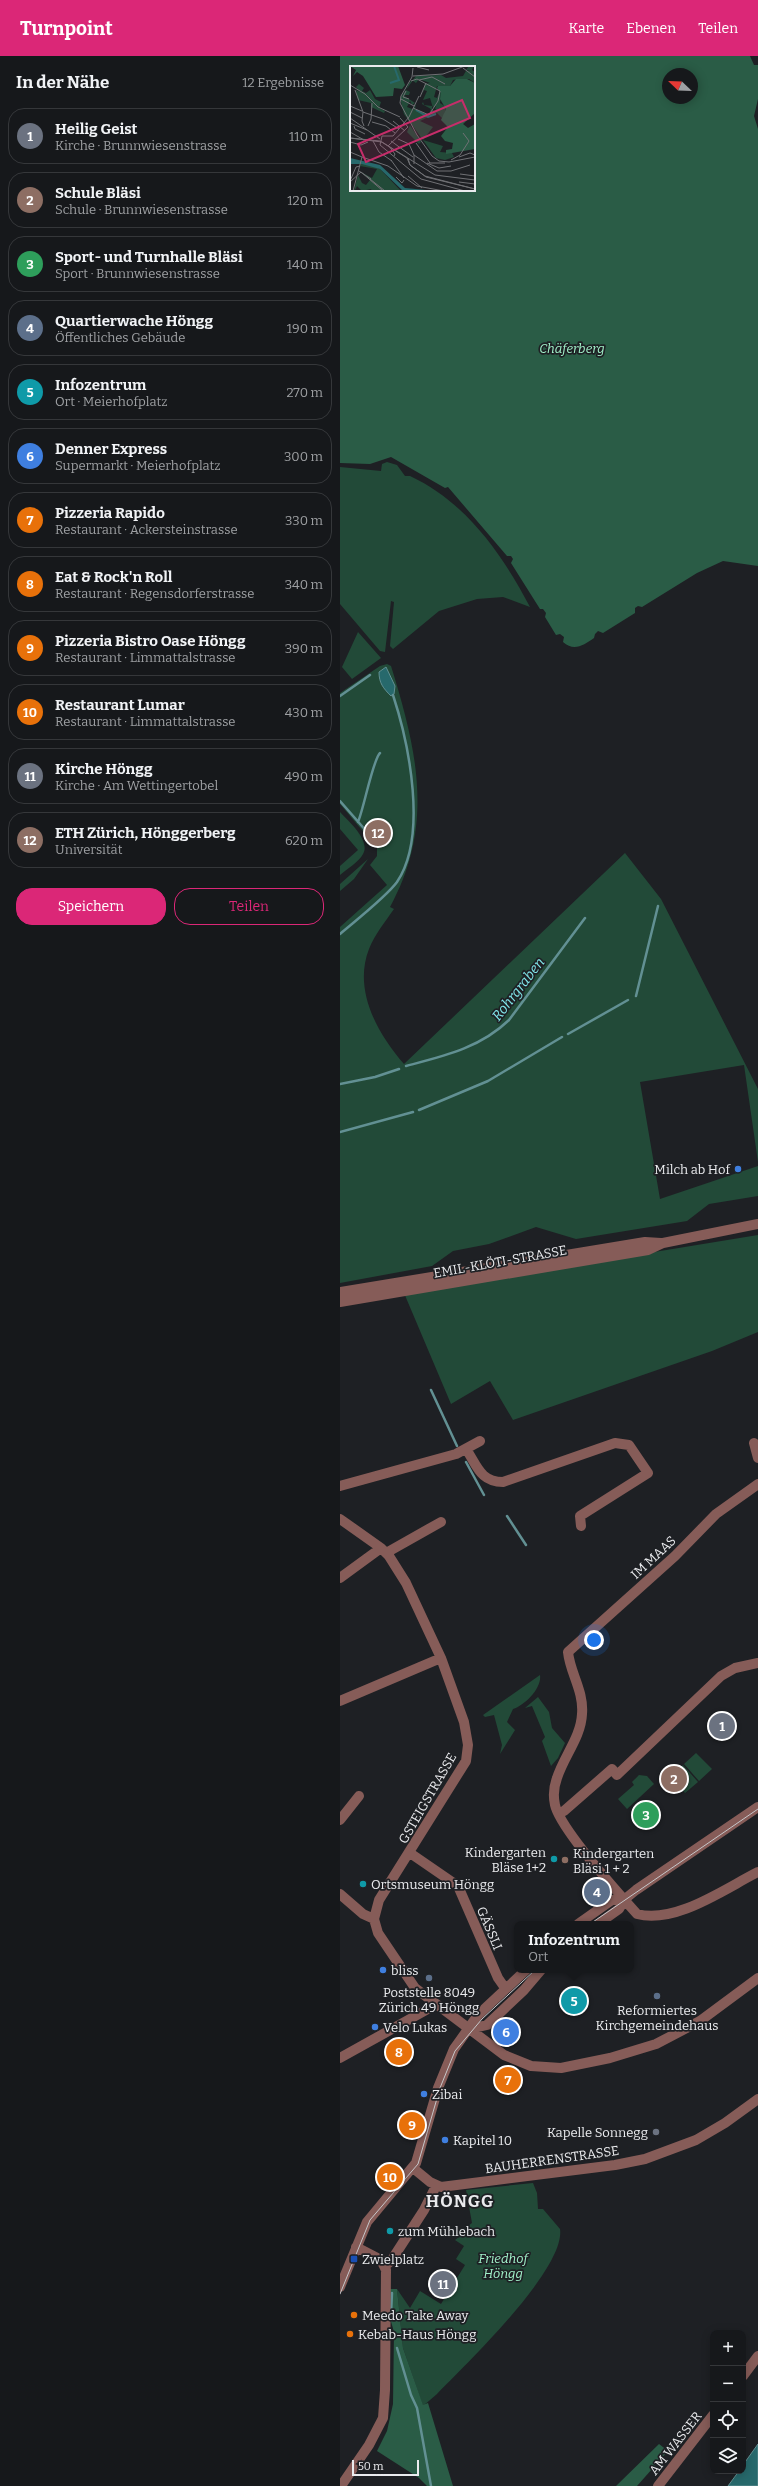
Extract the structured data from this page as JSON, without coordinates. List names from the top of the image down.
{
  "streets": {
    "street": [
      "EMIL-KLÖTI-STRASSE",
      "IM MAAS",
      "GSTEIGSTRASSE",
      "GÄSSLI",
      "BAUHERRENSTRASSE",
      "AM WASSER"
    ]
  },
  "crossings": [
    ["GSTEIGSTRASSE", "GÄSSLI"]
  ],
  "districts": ["HÖNGG"],
  "water": ["Rohrgraben"],
  "parks": ["Chäferberg", "Friedhof Höngg"],
  "places": {
    "other": [
      "Milch ab Hof",
      "Kindergarten Bläse 1+2",
      "Kindergarten Bläsi 1 + 2",
      "Ortsmuseum Höngg",
      "bliss",
      "Poststelle 8049 Zürich 49 Höngg",
      "Reformiertes Kirchgemeindehaus",
      "Velo Lukas",
      "Zibai",
      "Kapelle Sonnegg",
      "Kapitel 10",
      "zum Mühlebach",
      "Meedo Take Away",
      "Kebab-Haus Höngg"
    ],
    "transit": ["Zwielplatz"]
  },
  "scale_bar": "50 m",
  "north": "top left",
  "page": {
    "header": "Turnpoint",
    "nav": ["Karte", "Ebenen", "Teilen"],
    "heading": ["In der Nähe", "12 Ergebnisse"],
    "list": [
      {
        "mark": "1",
        "name": "Heilig Geist",
        "note": "Kirche · Brunnwiesenstrasse",
        "value": "110 m"
      },
      {
        "mark": "2",
        "name": "Schule Bläsi",
        "note": "Schule · Brunnwiesenstrasse",
        "value": "120 m"
      },
      {
        "mark": "3",
        "name": "Sport- und Turnhalle Bläsi",
        "note": "Sport · Brunnwiesenstrasse",
        "value": "140 m"
      },
      {
        "mark": "4",
        "name": "Quartierwache Höngg",
        "note": "Öffentliches Gebäude",
        "value": "190 m"
      },
      {
        "mark": "5",
        "name": "Infozentrum",
        "note": "Ort · Meierhofplatz",
        "value": "270 m"
      },
      {
        "mark": "6",
        "name": "Denner Express",
        "note": "Supermarkt · Meierhofplatz",
        "value": "300 m"
      },
      {
        "mark": "7",
        "name": "Pizzeria Rapido",
        "note": "Restaurant · Ackersteinstrasse",
        "value": "330 m"
      },
      {
        "mark": "8",
        "name": "Eat & Rock'n Roll",
        "note": "Restaurant · Regensdorferstrasse",
        "value": "340 m"
      },
      {
        "mark": "9",
        "name": "Pizzeria Bistro Oase Höngg",
        "note": "Restaurant · Limmattalstrasse",
        "value": "390 m"
      },
      {
        "mark": "10",
        "name": "Restaurant Lumar",
        "note": "Restaurant · Limmattalstrasse",
        "value": "430 m"
      },
      {
        "mark": "11",
        "name": "Kirche Höngg",
        "note": "Kirche · Am Wettingertobel",
        "value": "490 m"
      },
      {
        "mark": "12",
        "name": "ETH Zürich, Hönggerberg",
        "note": "Universität",
        "value": "620 m"
      }
    ],
    "pins": [
      "12",
      "1",
      "2",
      "3",
      "4",
      "5",
      "6",
      "8",
      "7",
      "9",
      "10",
      "11"
    ],
    "buttons": ["Speichern", "Teilen"],
    "popup": ["Infozentrum", "Ort"],
    "map_buttons": ["+", "−"],
    "scale": "50 m"
  }
}
